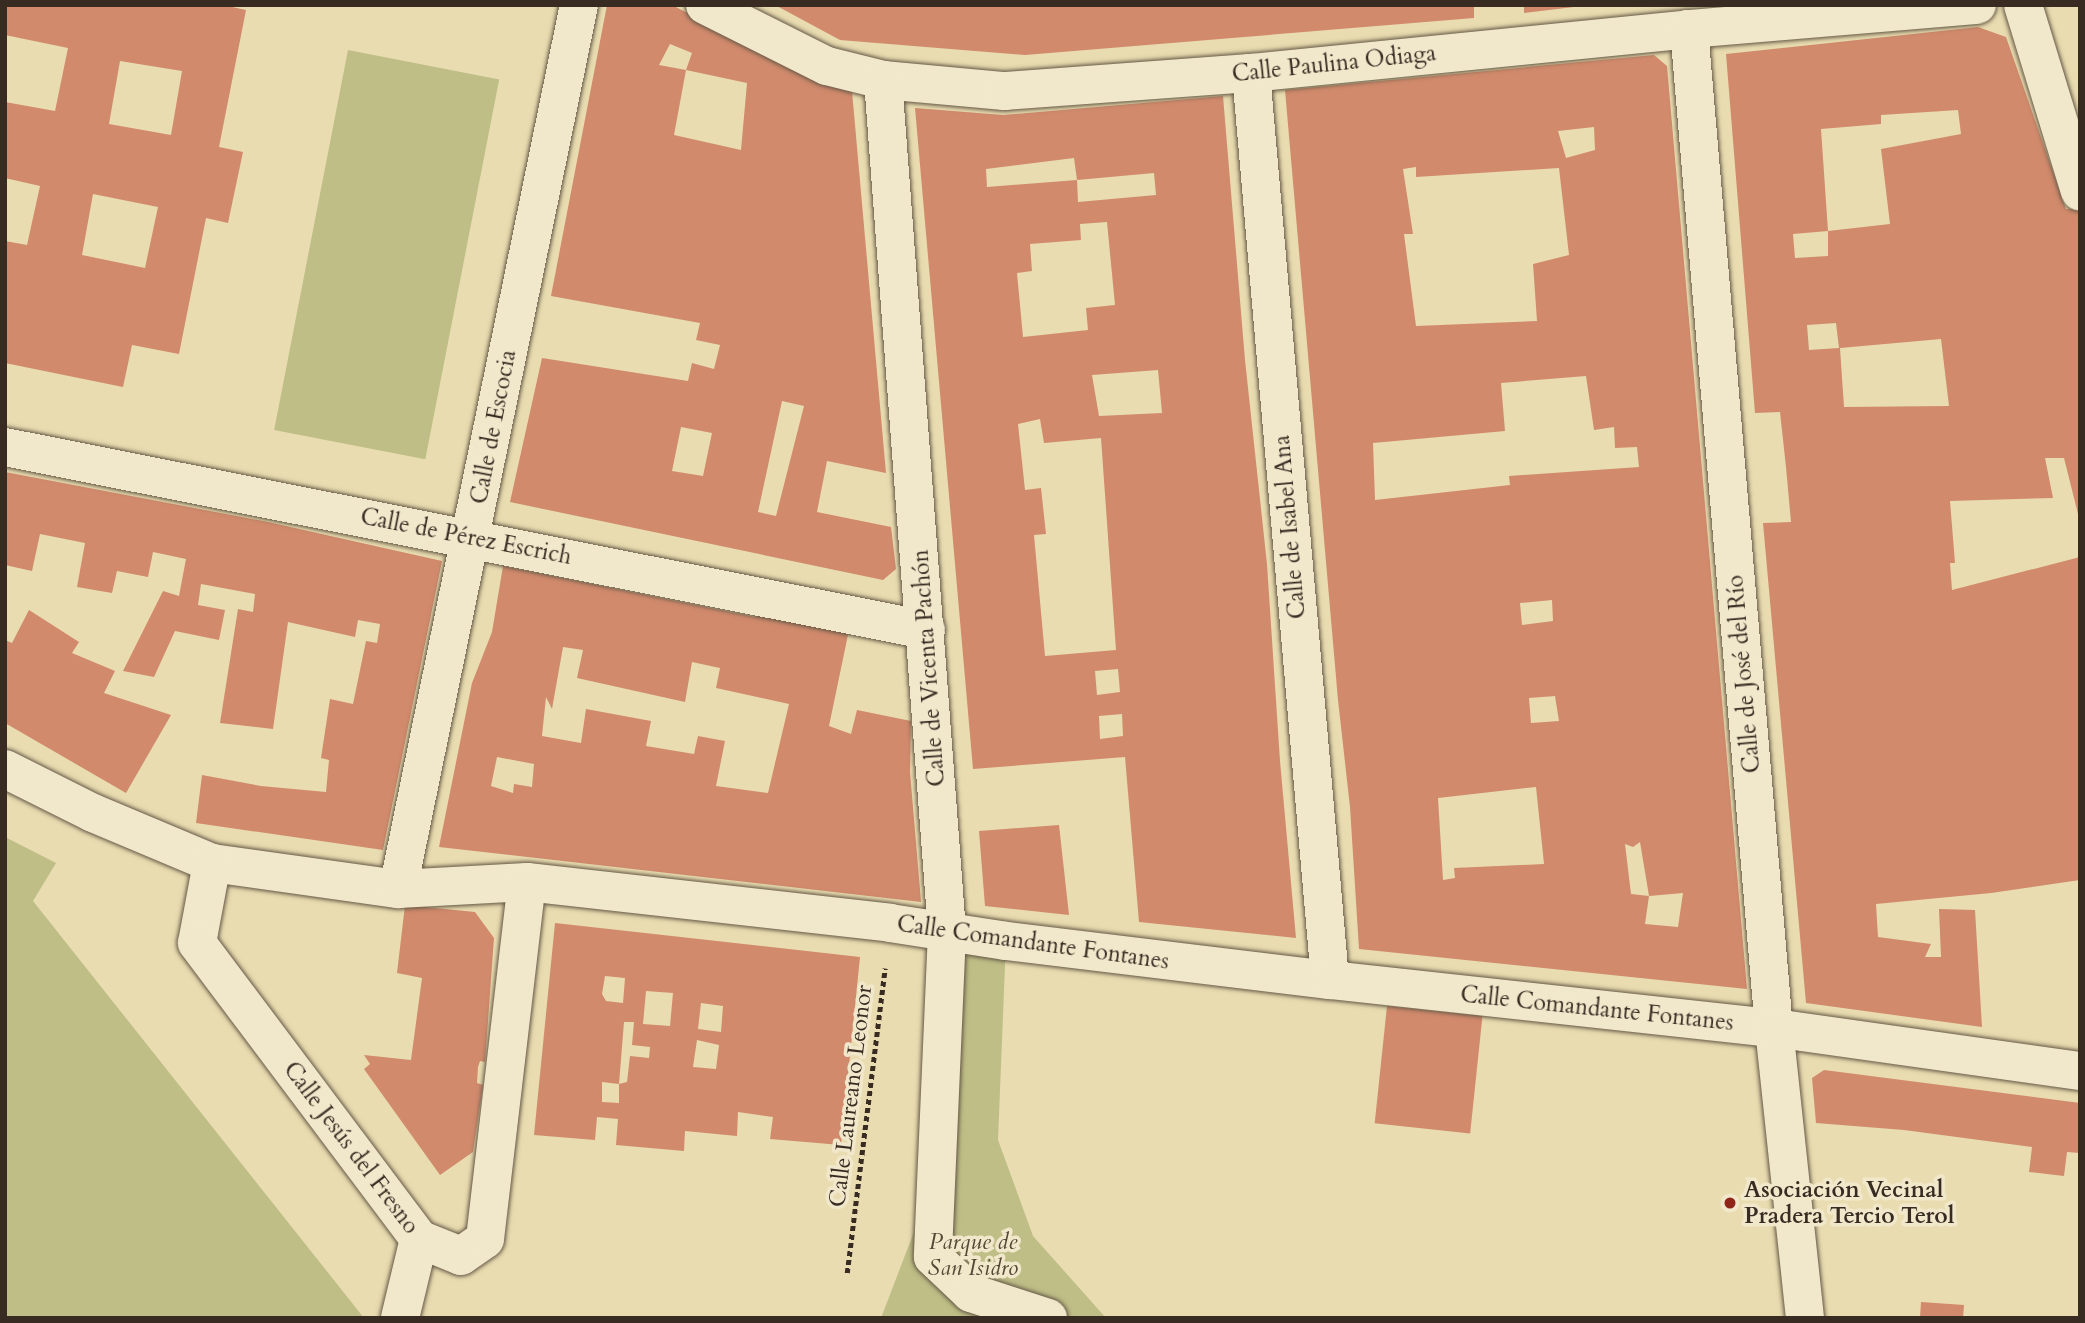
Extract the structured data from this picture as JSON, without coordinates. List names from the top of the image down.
{
  "streets": {
    "street": [
      "Calle Paulina Odiaga",
      "Calle de Escocia",
      "Calle de Isabel Ana",
      "Calle de Pérez Escrich",
      "Calle de Vicenta Pachón",
      "Calle de José del Río",
      "Calle Comandante Fontanes",
      "Calle Jesús del Fresno"
    ],
    "path": ["Calle Laureano Leonor"]
  },
  "crossings": [
    ["Calle Paulina Odiaga", "Calle de Isabel Ana"],
    ["Calle Paulina Odiaga", "Calle de Vicenta Pachón"],
    ["Calle Paulina Odiaga", "Calle de José del Río"],
    ["Calle de Escocia", "Calle de Pérez Escrich"],
    ["Calle de Escocia", "Calle Comandante Fontanes"],
    ["Calle de Isabel Ana", "Calle Comandante Fontanes"],
    ["Calle de Pérez Escrich", "Calle de Vicenta Pachón"],
    ["Calle de Vicenta Pachón", "Calle Comandante Fontanes"],
    ["Calle de José del Río", "Calle Comandante Fontanes"],
    ["Calle Comandante Fontanes", "Calle Laureano Leonor"],
    ["Calle Comandante Fontanes", "Calle Jesús del Fresno"]
  ],
  "parks": ["Parque de San Isidro"],
  "places": ["Asociación Vecinal Pradera Tercio Terol"]
}
